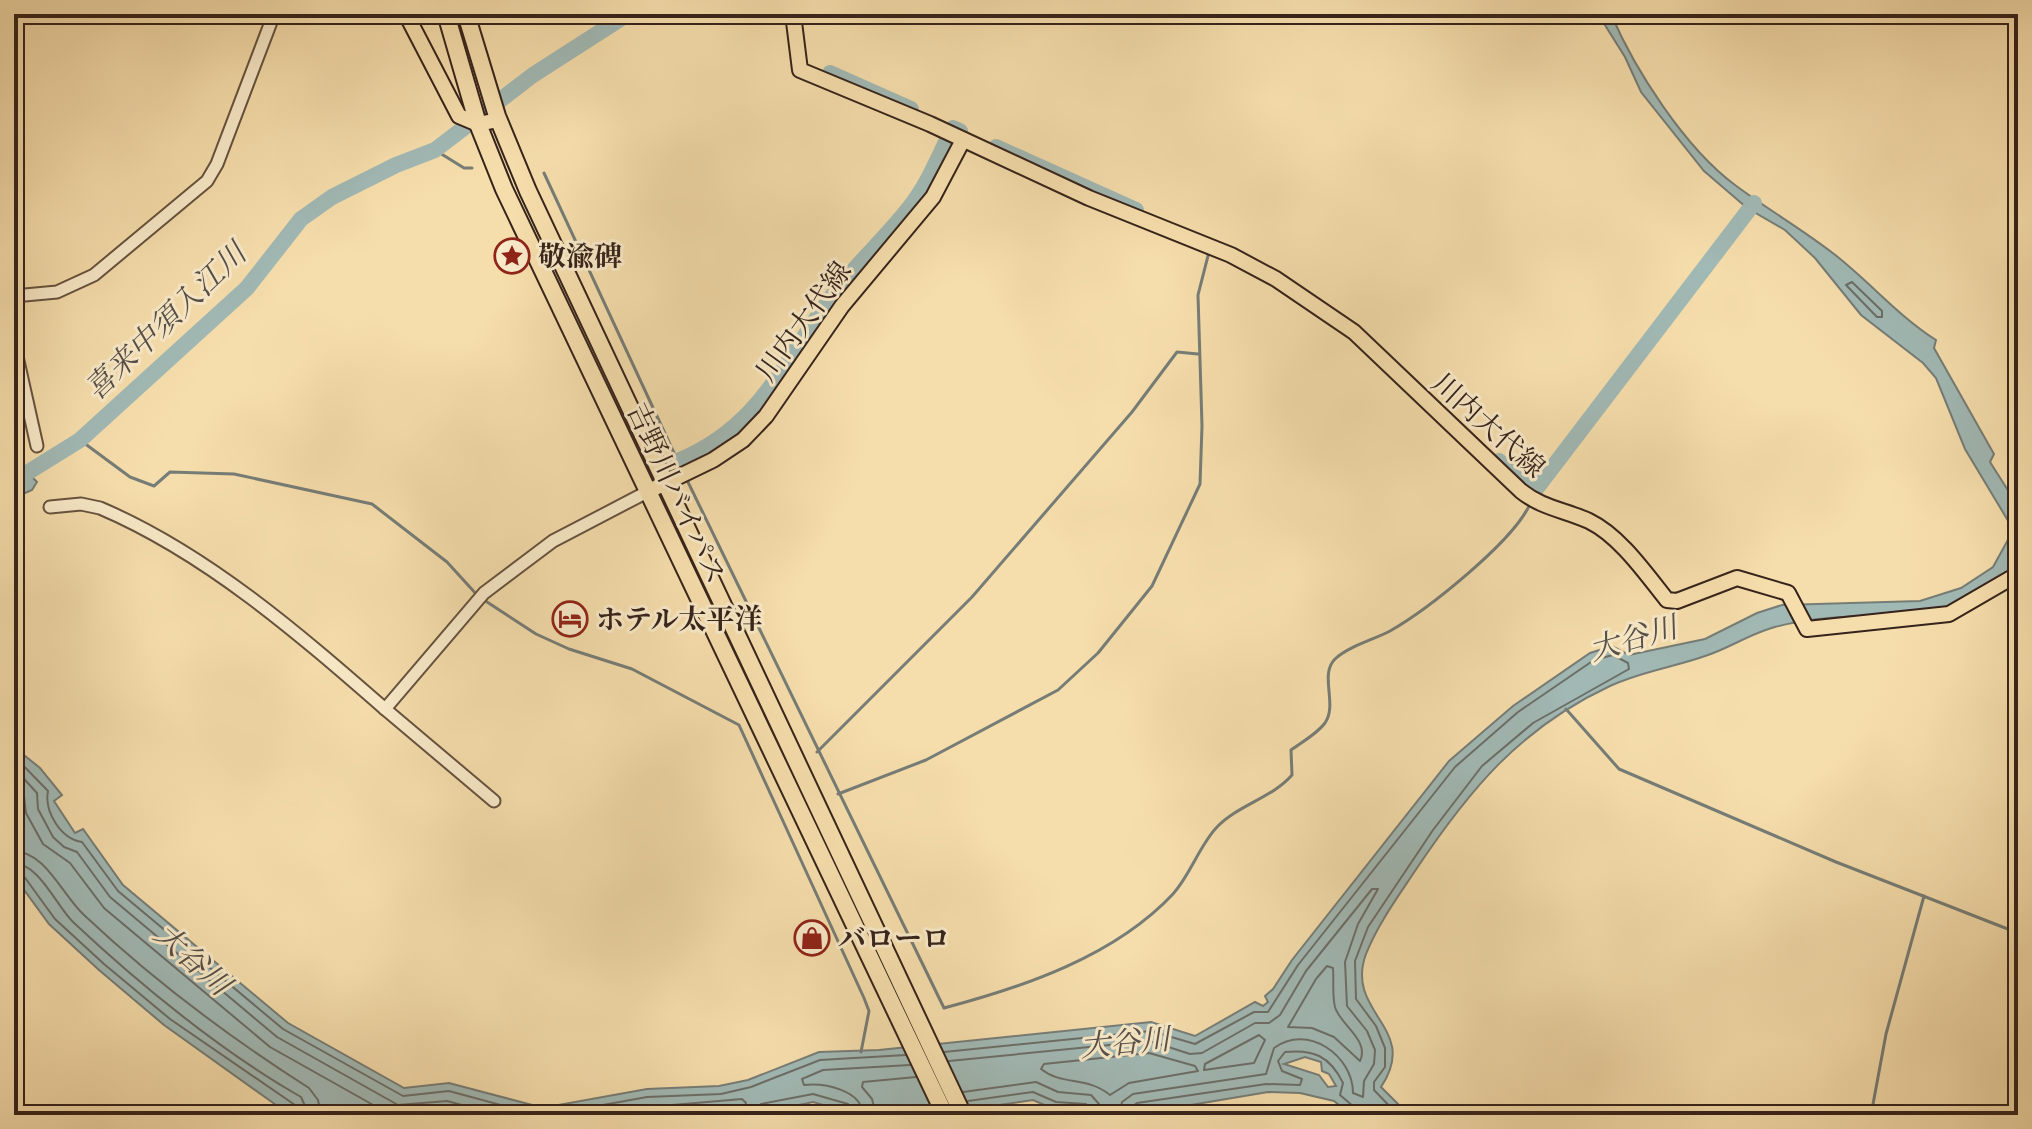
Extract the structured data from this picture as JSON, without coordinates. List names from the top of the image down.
{
  "streets": {
    "highway": ["吉野川バイパス"],
    "main road": ["川内大代線"]
  },
  "crossings": [
    ["川内大代線", "吉野川バイパス"]
  ],
  "water": ["喜来中須入江川", "大谷川"],
  "places": {
    "place": ["敬渝碑"],
    "hotel": ["ホテル太平洋"],
    "shop": ["バローロ"]
  }
}
